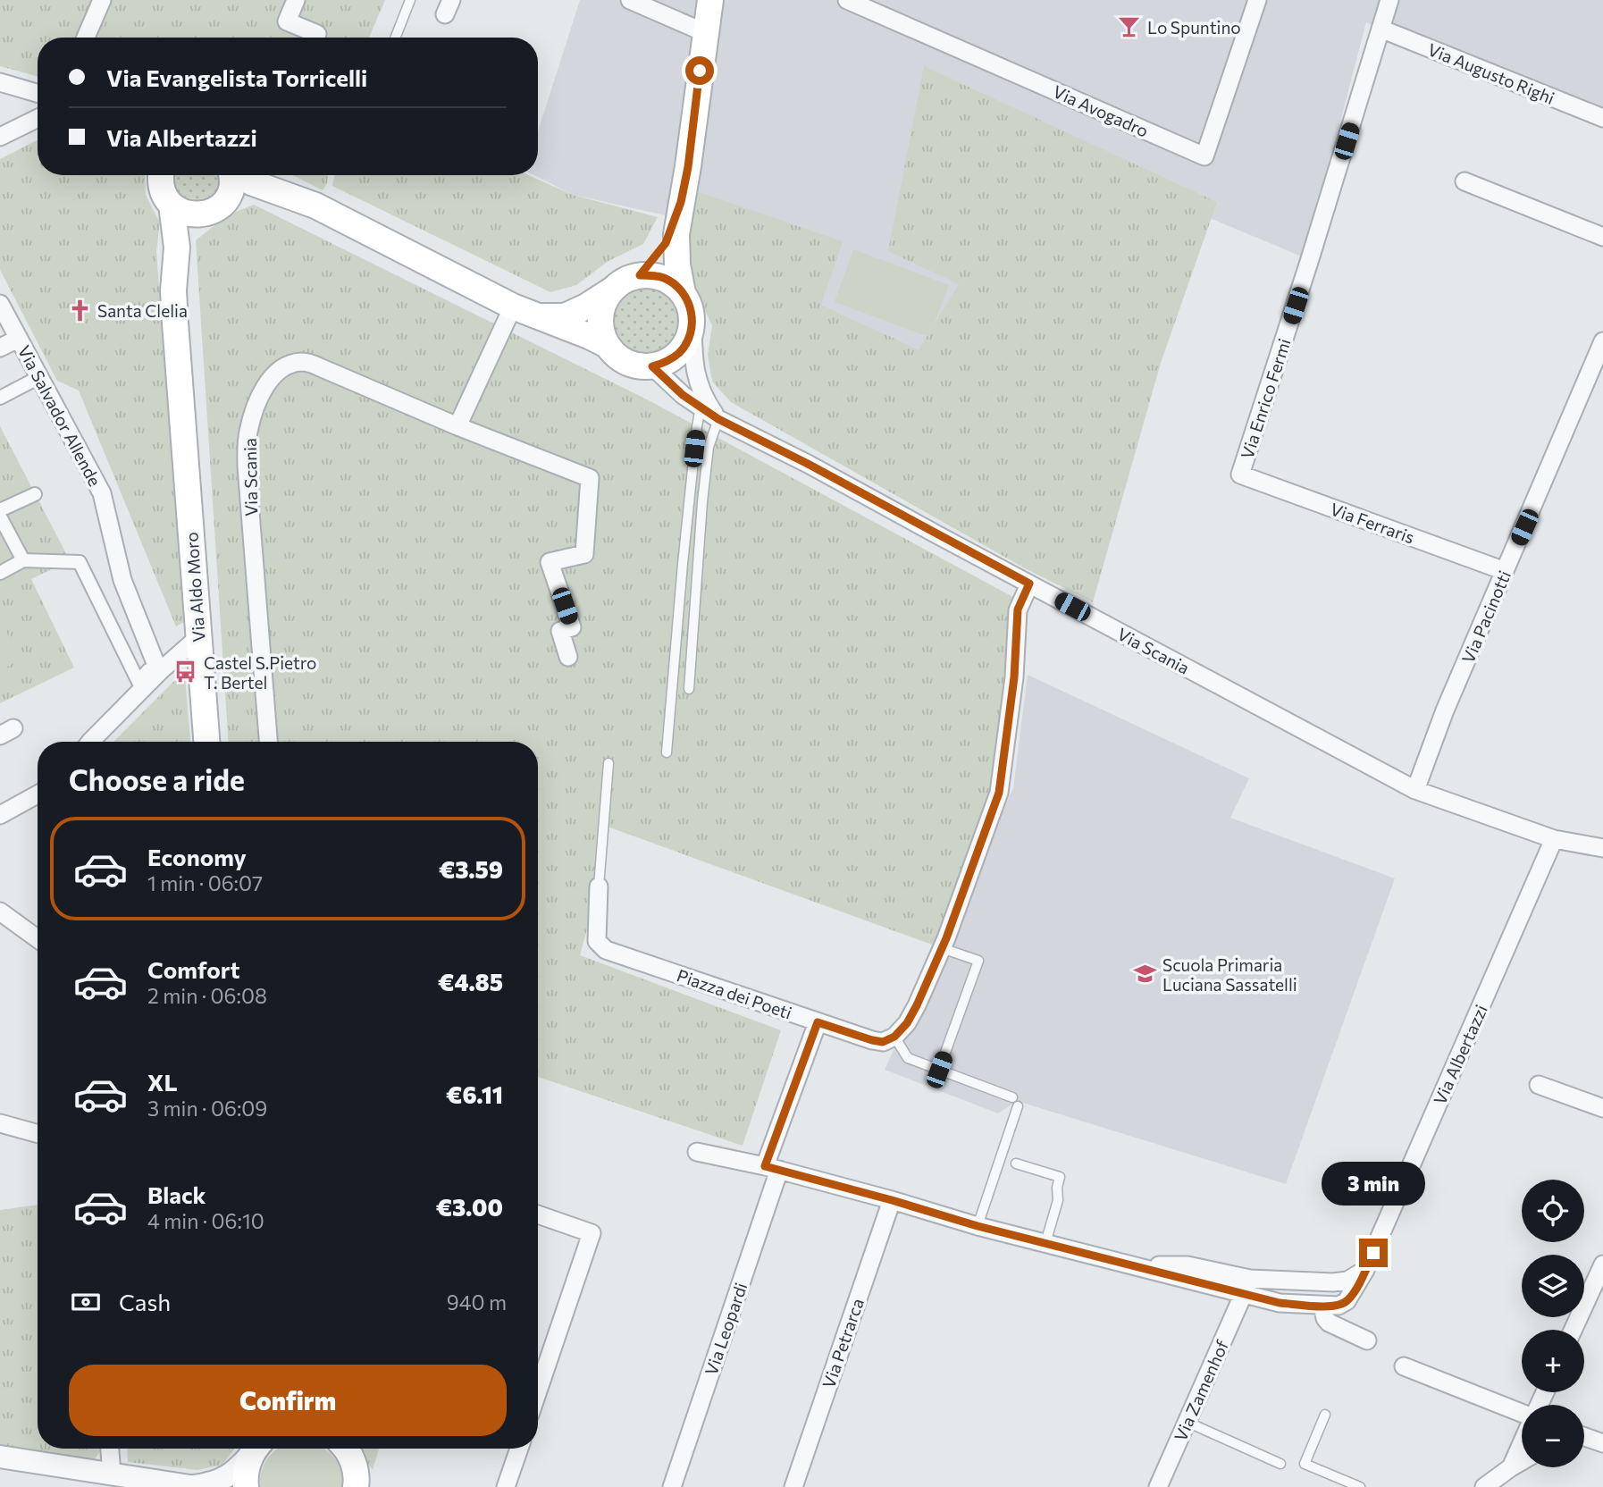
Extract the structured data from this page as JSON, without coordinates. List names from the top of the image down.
{
  "streets": {
    "main road": ["Via Aldo Moro"],
    "street": [
      "Via Augusto Righi",
      "Via Avogadro",
      "Via Enrico Fermi",
      "Via Salvador Allende",
      "Via Scania",
      "Via Ferraris",
      "Via Pacinotti",
      "Piazza dei Poeti",
      "Via Albertazzi",
      "Via Leopardi",
      "Via Petrarca",
      "Via Zamenhof"
    ]
  },
  "crossings": [
    ["Via Augusto Righi", "Via Enrico Fermi"],
    ["Via Enrico Fermi", "Via Ferraris"],
    ["Via Scania", "Via Pacinotti"],
    ["Via Scania", "Via Albertazzi"],
    ["Via Ferraris", "Via Pacinotti"],
    ["Via Albertazzi", "Via Leopardi"],
    ["Via Albertazzi", "Via Petrarca"],
    ["Via Albertazzi", "Via Zamenhof"]
  ],
  "places": {
    "bar": ["Lo Spuntino"],
    "church": ["Santa Clelia"],
    "bus stop": ["Castel S.Pietro T. Bertel"],
    "school or university": ["Scuola Primaria Luciana Sassatelli"]
  },
  "page": {
    "banner": ["Via Evangelista Torricelli", "Via Albertazzi"],
    "heading": "Choose a ride",
    "list": [
      {
        "name": "Economy",
        "note": "1 min · 06:07",
        "value": "€3.59"
      },
      {
        "name": "Comfort",
        "note": "2 min · 06:08",
        "value": "€4.85"
      },
      {
        "name": "XL",
        "note": "3 min · 06:09",
        "value": "€6.11"
      },
      {
        "name": "Black",
        "note": "4 min · 06:10",
        "value": "€3.00"
      }
    ],
    "bubble": "3 min",
    "map_buttons": ["+", "−"],
    "pay": ["Cash", "940 m"],
    "buttons": "Confirm"
  }
}
